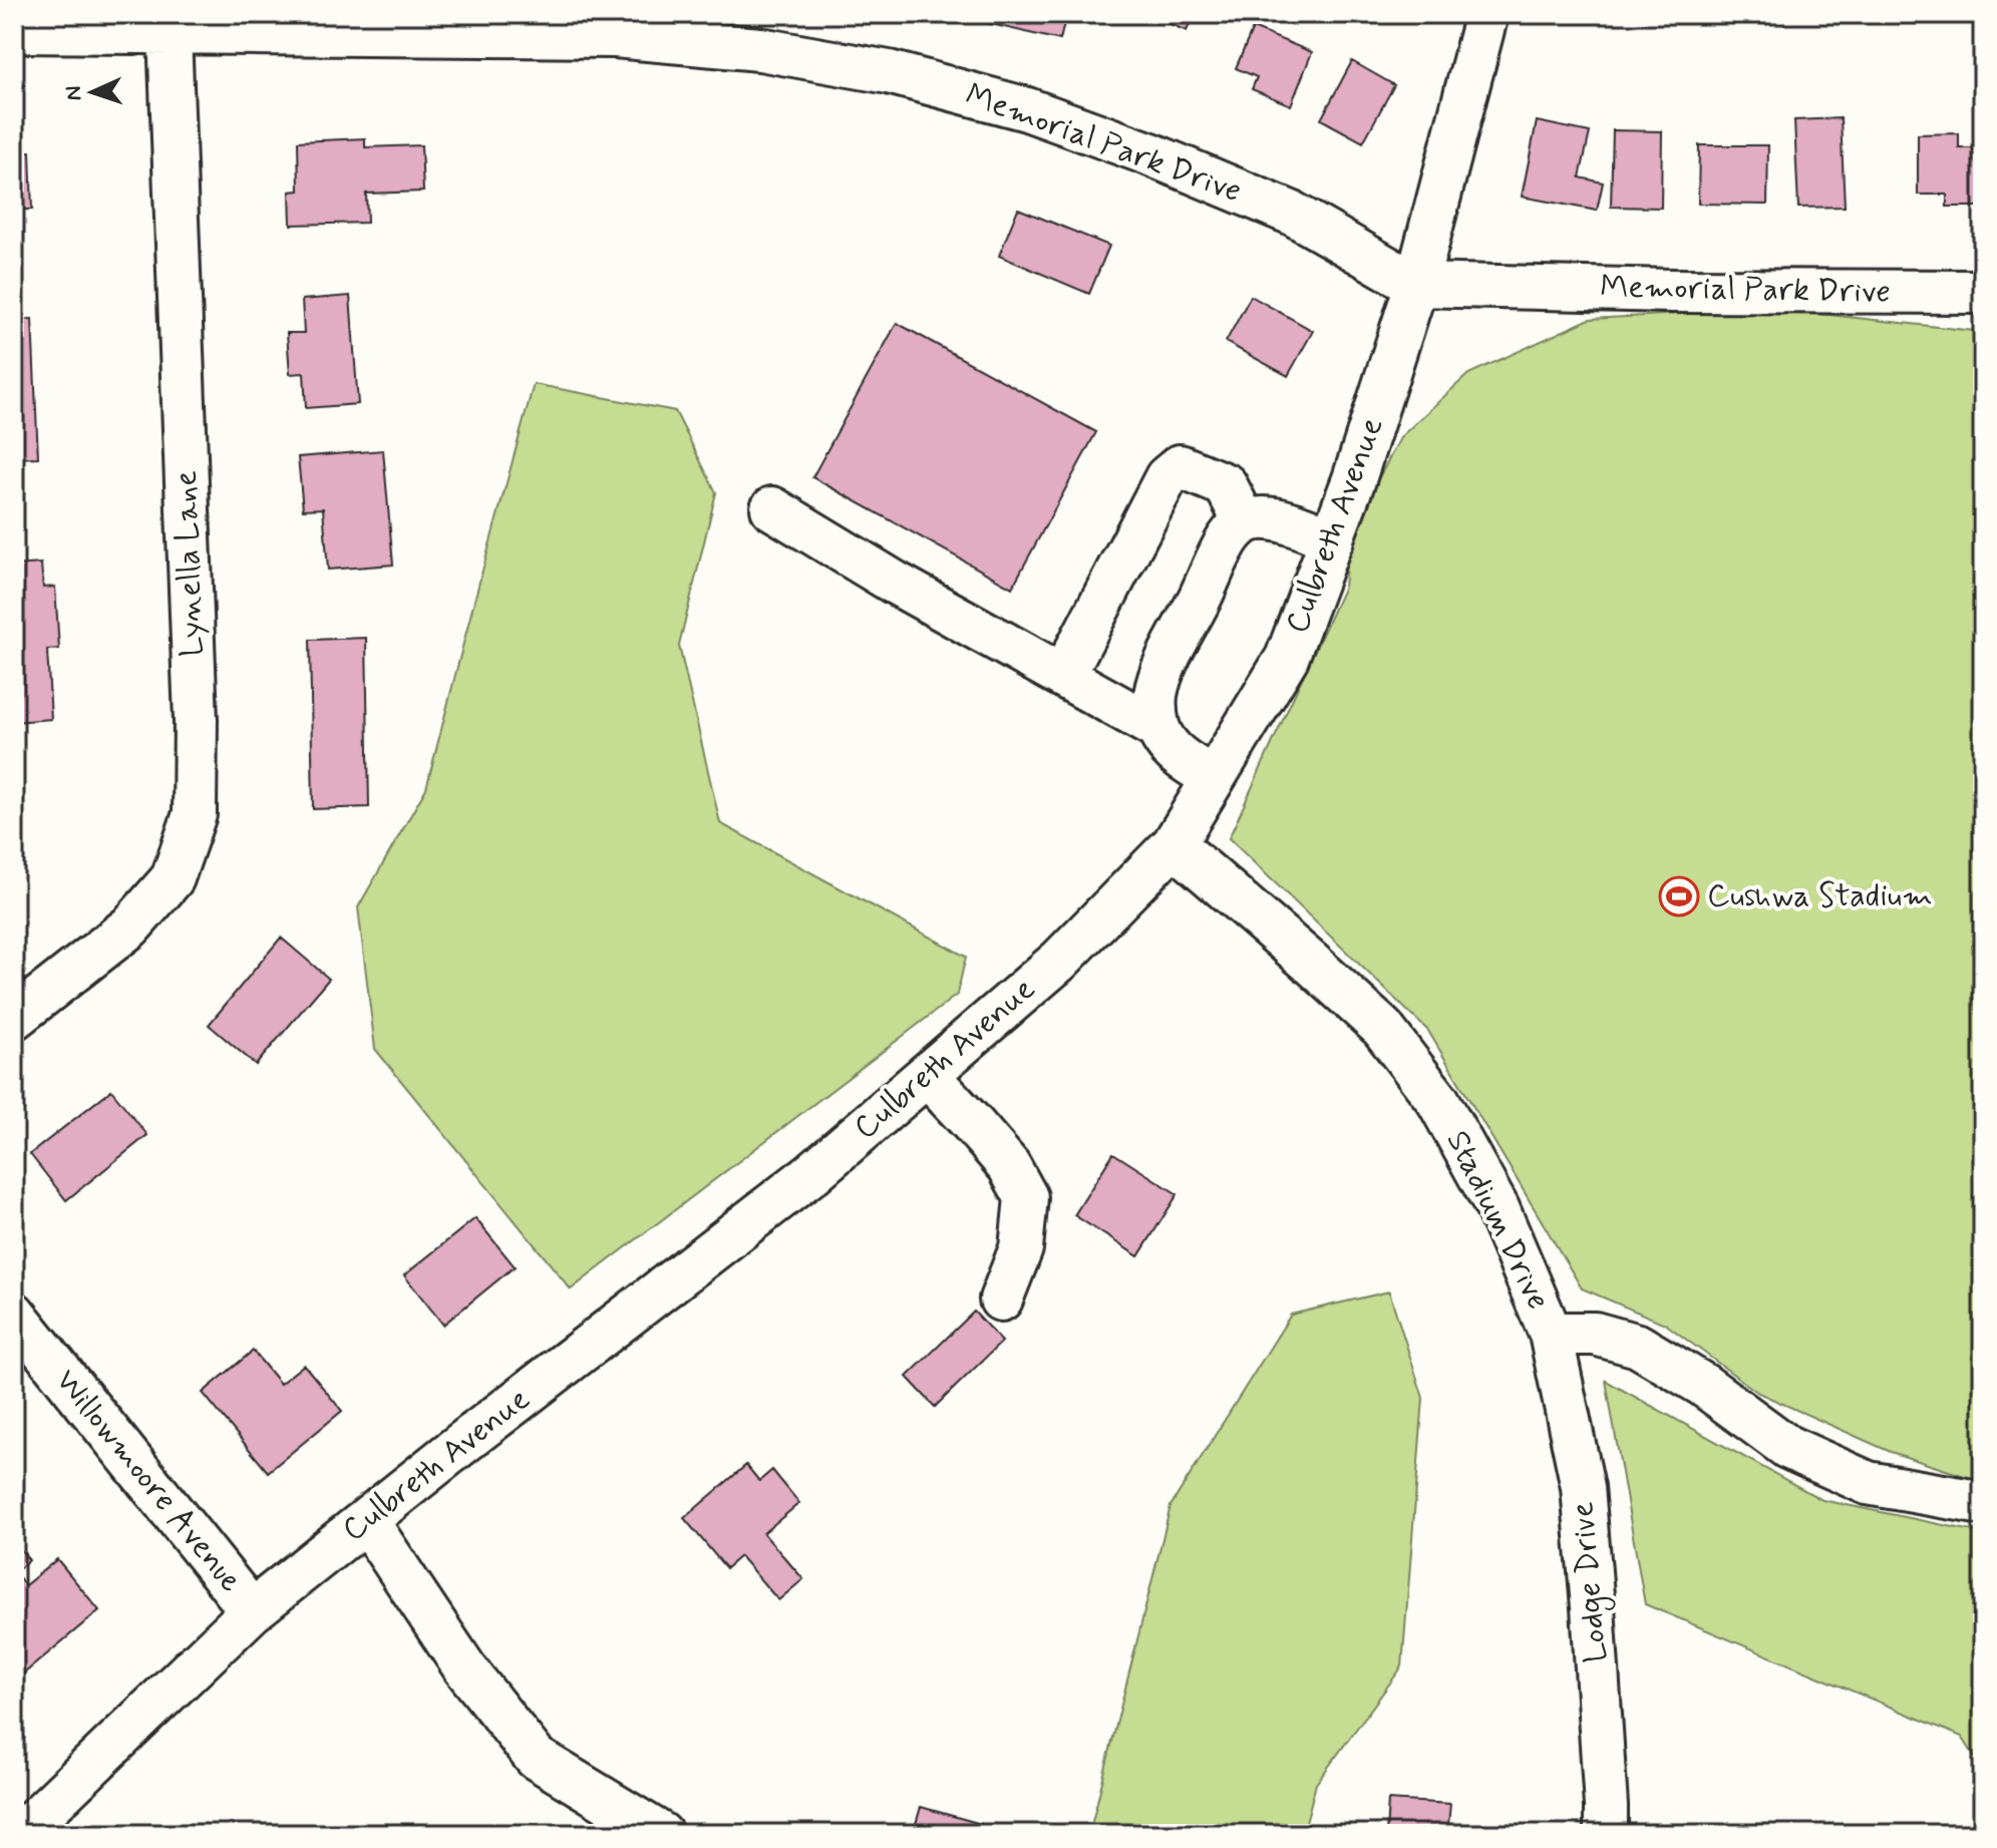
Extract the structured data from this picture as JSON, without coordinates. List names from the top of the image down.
{
  "streets": {
    "street": [
      "Memorial Park Drive",
      "Culbreth Avenue",
      "Lynella Lane",
      "Stadium Drive",
      "Willowmoore Avenue",
      "Lodge Drive"
    ]
  },
  "crossings": [
    ["Memorial Park Drive", "Culbreth Avenue"],
    ["Memorial Park Drive", "Lynella Lane"],
    ["Culbreth Avenue", "Stadium Drive"],
    ["Culbreth Avenue", "Willowmoore Avenue"],
    ["Stadium Drive", "Lodge Drive"]
  ],
  "places": {
    "sports": ["Cushwa Stadium"]
  },
  "north": "left"
}
